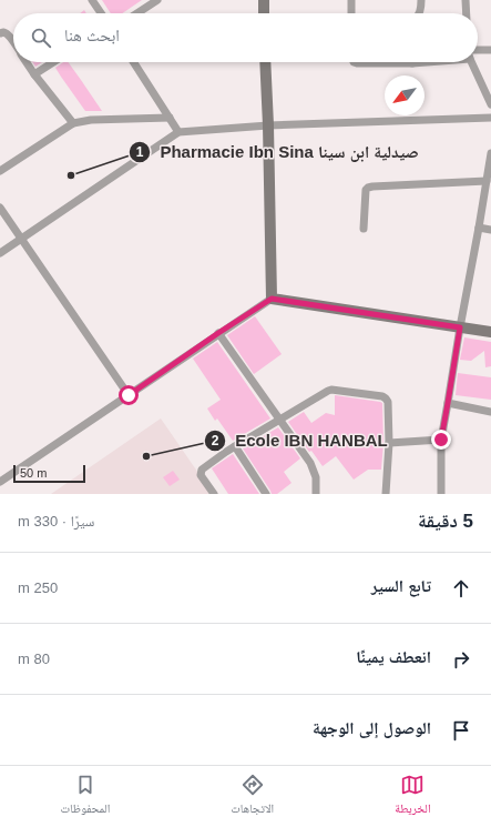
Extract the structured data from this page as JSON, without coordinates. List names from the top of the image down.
{
  "places": ["Pharmacie Ibn Sina صيدلية ابن سينا", "Ecole IBN HANBAL"],
  "scale_bar": "50 m",
  "north": "bottom left",
  "page": {
    "search": "ابحث هنا",
    "scale": "50 m",
    "heading": ["5 دقيقة", "سيرًا · 330 m"],
    "list": [
      ["تابع السير", "250 m"],
      ["انعطف يمينًا", "80 m"],
      "الوصول إلى الوجهة"
    ],
    "nav": ["الخريطة", "الاتجاهات", "المحفوظات"]
  }
}
